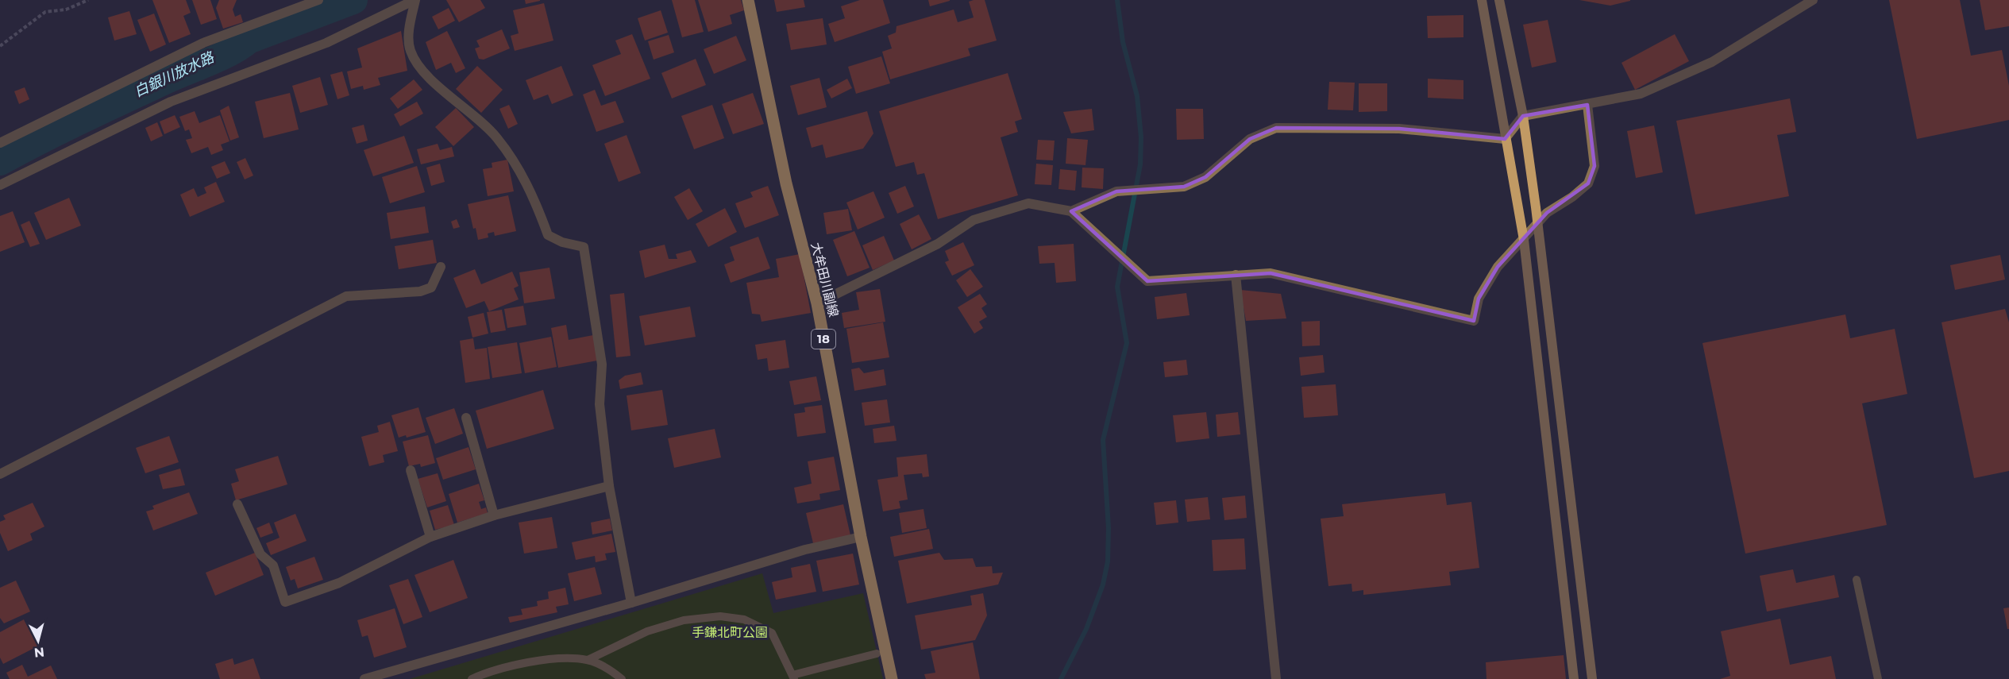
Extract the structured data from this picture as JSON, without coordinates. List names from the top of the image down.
{
  "streets": {
    "main road": ["大牟田川副線", "18"]
  },
  "water": ["白銀川放水路"],
  "parks": ["手鎌北町公園"],
  "north": "bottom"
}
